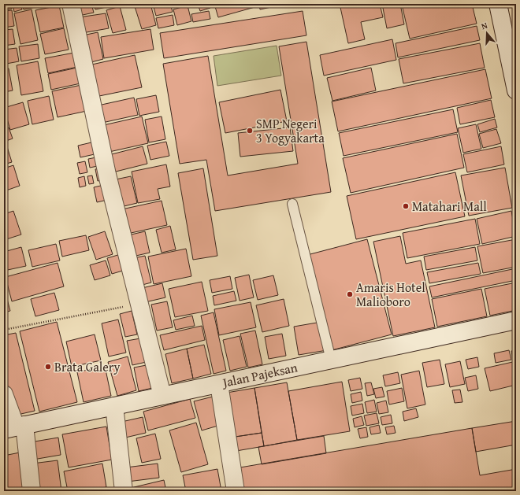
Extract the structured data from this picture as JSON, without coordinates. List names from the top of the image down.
{
  "streets": {
    "street": ["Jalan Pajeksan"]
  },
  "places": [
    "SMP Negeri 3 Yogyakarta",
    "Matahari Mall",
    "Amaris Hotel Malioboro",
    "Brata Galery"
  ],
  "north": "top"
}
